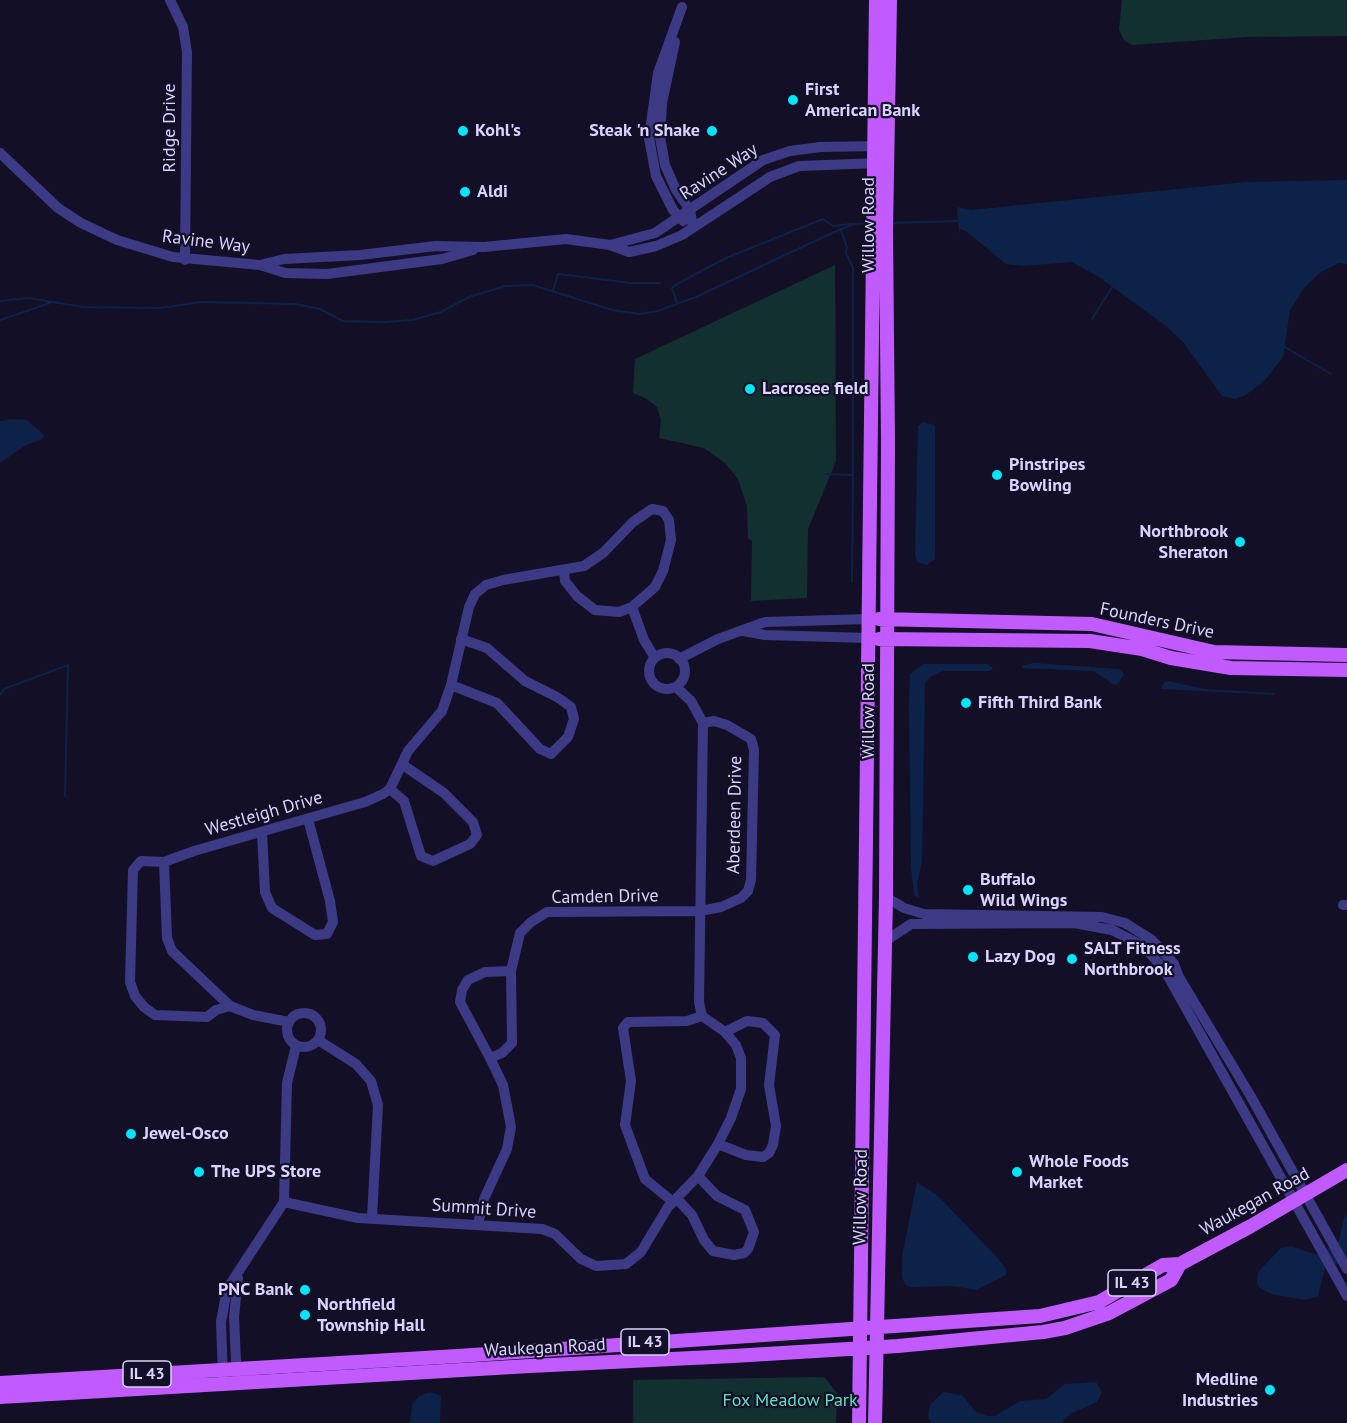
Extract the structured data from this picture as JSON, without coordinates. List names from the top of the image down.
{
  "streets": {
    "main road": [
      "Willow Road",
      "Founders Drive",
      "Waukegan Road",
      "IL 43"
    ],
    "street": [
      "Ridge Drive",
      "Ravine Way",
      "Westleigh Drive",
      "Aberdeen Drive",
      "Camden Drive",
      "Summit Drive"
    ]
  },
  "crossings": [
    ["Ridge Drive", "Ravine Way"],
    ["Ravine Way", "Willow Road"],
    ["Willow Road", "Founders Drive"],
    ["Willow Road", "Waukegan Road"],
    ["Aberdeen Drive", "Camden Drive"],
    ["Aberdeen Drive", "Summit Drive"]
  ],
  "parks": ["Fox Meadow Park"],
  "places": [
    "First American Bank",
    "Kohl's",
    "Steak 'n Shake",
    "Aldi",
    "Lacrosee field",
    "Pinstripes Bowling",
    "Northbrook Sheraton",
    "Fifth Third Bank",
    "Buffalo Wild Wings",
    "Lazy Dog",
    "SALT Fitness Northbrook",
    "Jewel-Osco",
    "The UPS Store",
    "Whole Foods Market",
    "PNC Bank",
    "Northfield Township Hall",
    "Medline Industries"
  ]
}
